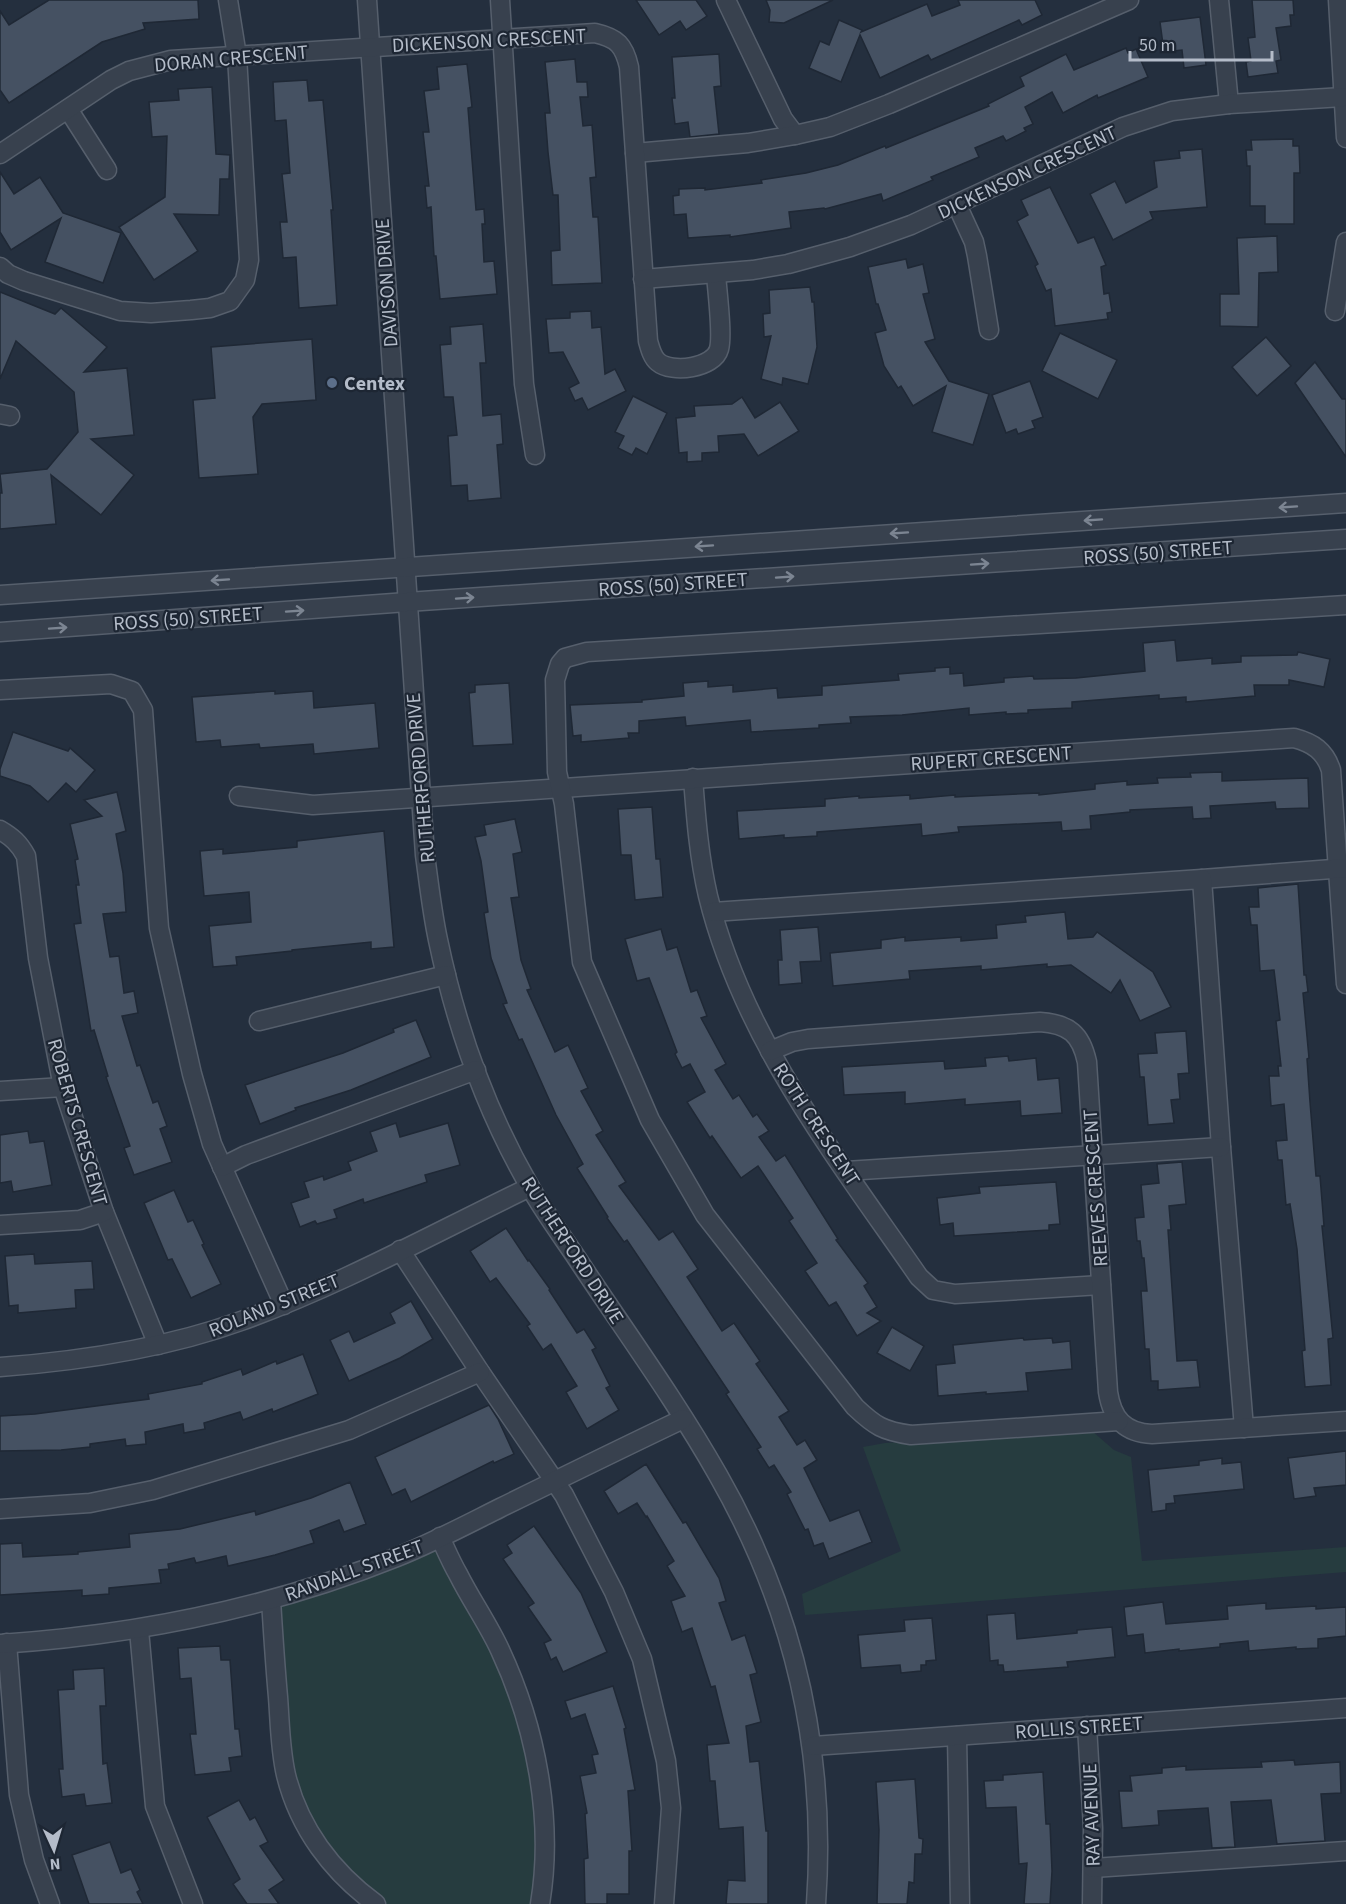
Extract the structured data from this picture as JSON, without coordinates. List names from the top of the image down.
{
  "streets": {
    "street": [
      "DICKENSON CRESCENT",
      "DORAN CRESCENT",
      "DAVISON DRIVE",
      "ROSS (50) STREET",
      "RUPERT CRESCENT",
      "RUTHERFORD DRIVE",
      "ROBERTS CRESCENT",
      "ROTH CRESCENT",
      "REEVES CRESCENT",
      "ROLAND STREET",
      "RANDALL STREET",
      "ROLLIS STREET",
      "RAY AVENUE"
    ]
  },
  "crossings": [
    ["DICKENSON CRESCENT", "DORAN CRESCENT"],
    ["DICKENSON CRESCENT", "DAVISON DRIVE"],
    ["DORAN CRESCENT", "DAVISON DRIVE"],
    ["DAVISON DRIVE", "ROSS (50) STREET"],
    ["DAVISON DRIVE", "RUTHERFORD DRIVE"],
    ["ROSS (50) STREET", "RUTHERFORD DRIVE"],
    ["RUPERT CRESCENT", "RUTHERFORD DRIVE"],
    ["RUPERT CRESCENT", "ROTH CRESCENT"],
    ["RUTHERFORD DRIVE", "ROLAND STREET"],
    ["RUTHERFORD DRIVE", "RANDALL STREET"],
    ["RUTHERFORD DRIVE", "ROLLIS STREET"],
    ["ROBERTS CRESCENT", "ROLAND STREET"],
    ["ROTH CRESCENT", "REEVES CRESCENT"],
    ["ROLLIS STREET", "RAY AVENUE"]
  ],
  "places": ["Centex"],
  "scale_bar": "50 m",
  "north": "bottom"
}
